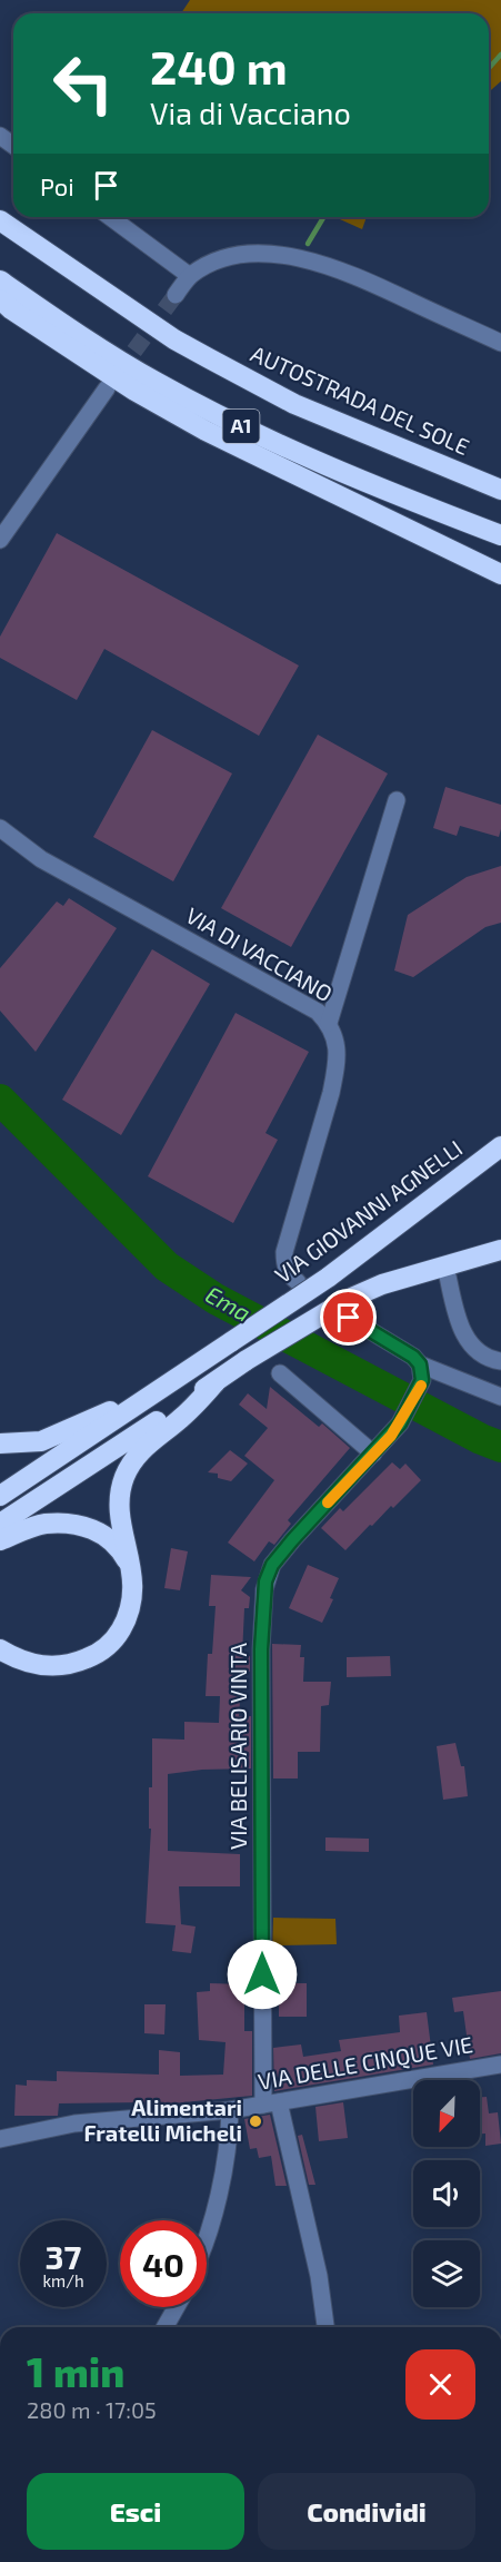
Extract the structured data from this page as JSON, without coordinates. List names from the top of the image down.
{
  "streets": {
    "highway": ["AUTOSTRADA DEL SOLE", "A1", "VIA GIOVANNI AGNELLI"],
    "street": ["VIA DI VACCIANO", "VIA BELISARIO VINTA", "VIA DELLE CINQUE VIE"]
  },
  "crossings": [
    ["VIA BELISARIO VINTA", "VIA DELLE CINQUE VIE"]
  ],
  "water": ["Ema"],
  "places": ["Alimentari Fratelli Micheli"],
  "north": "bottom left",
  "page": {
    "turn": ["240 m", "Via di Vacciano"],
    "then": "Poi",
    "speed": "37 km/h",
    "limit": "40",
    "heading": ["1 min", "280 m · 17:05"],
    "buttons": ["Esci", "Condividi"]
  }
}
